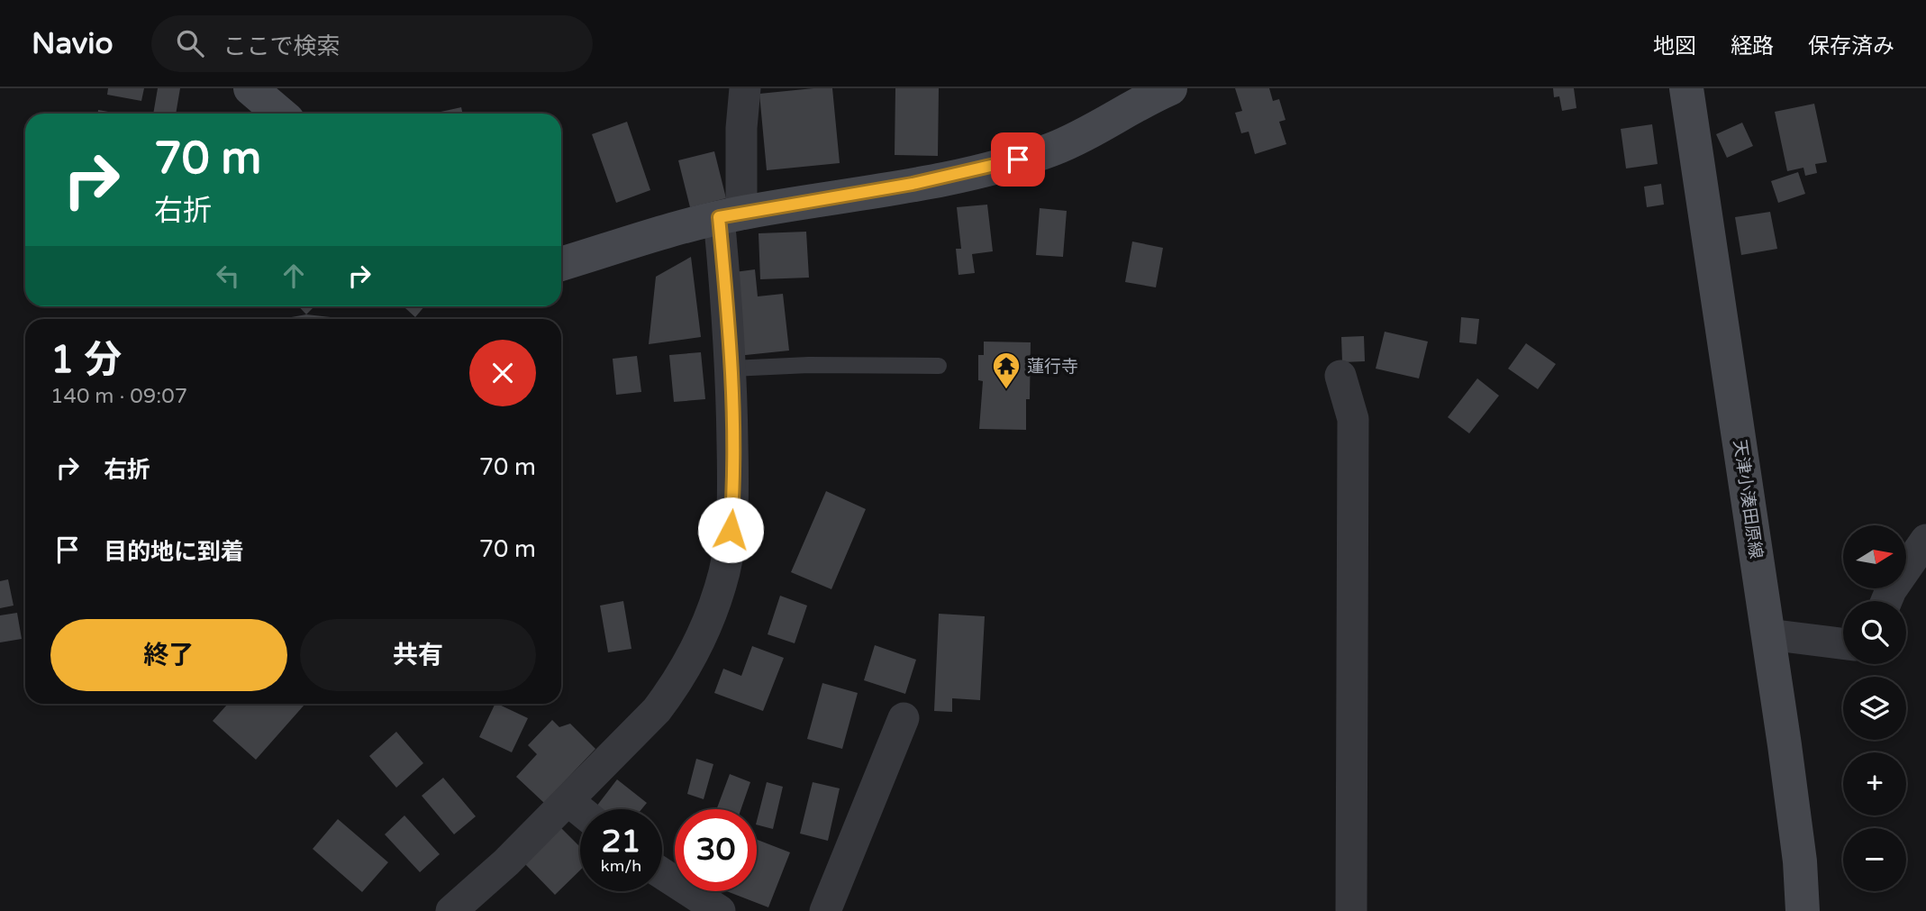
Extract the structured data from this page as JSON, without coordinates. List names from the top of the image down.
{
  "streets": {
    "main road": ["天津小湊田原線"]
  },
  "places": {
    "temple": ["蓮行寺"]
  },
  "north": "right",
  "page": {
    "header": "Navio",
    "search": "ここで検索",
    "nav": ["地図", "経路", "保存済み"],
    "turn": ["70 m", "右折"],
    "heading": ["1 分", "140 m · 09:07"],
    "list": [
      {
        "name": "右折",
        "value": "70 m"
      },
      {
        "name": "目的地に到着",
        "value": "70 m"
      }
    ],
    "map_buttons": ["+", "−"],
    "buttons": ["終了", "共有"],
    "speed": "21 km/h",
    "limit": "30"
  }
}
